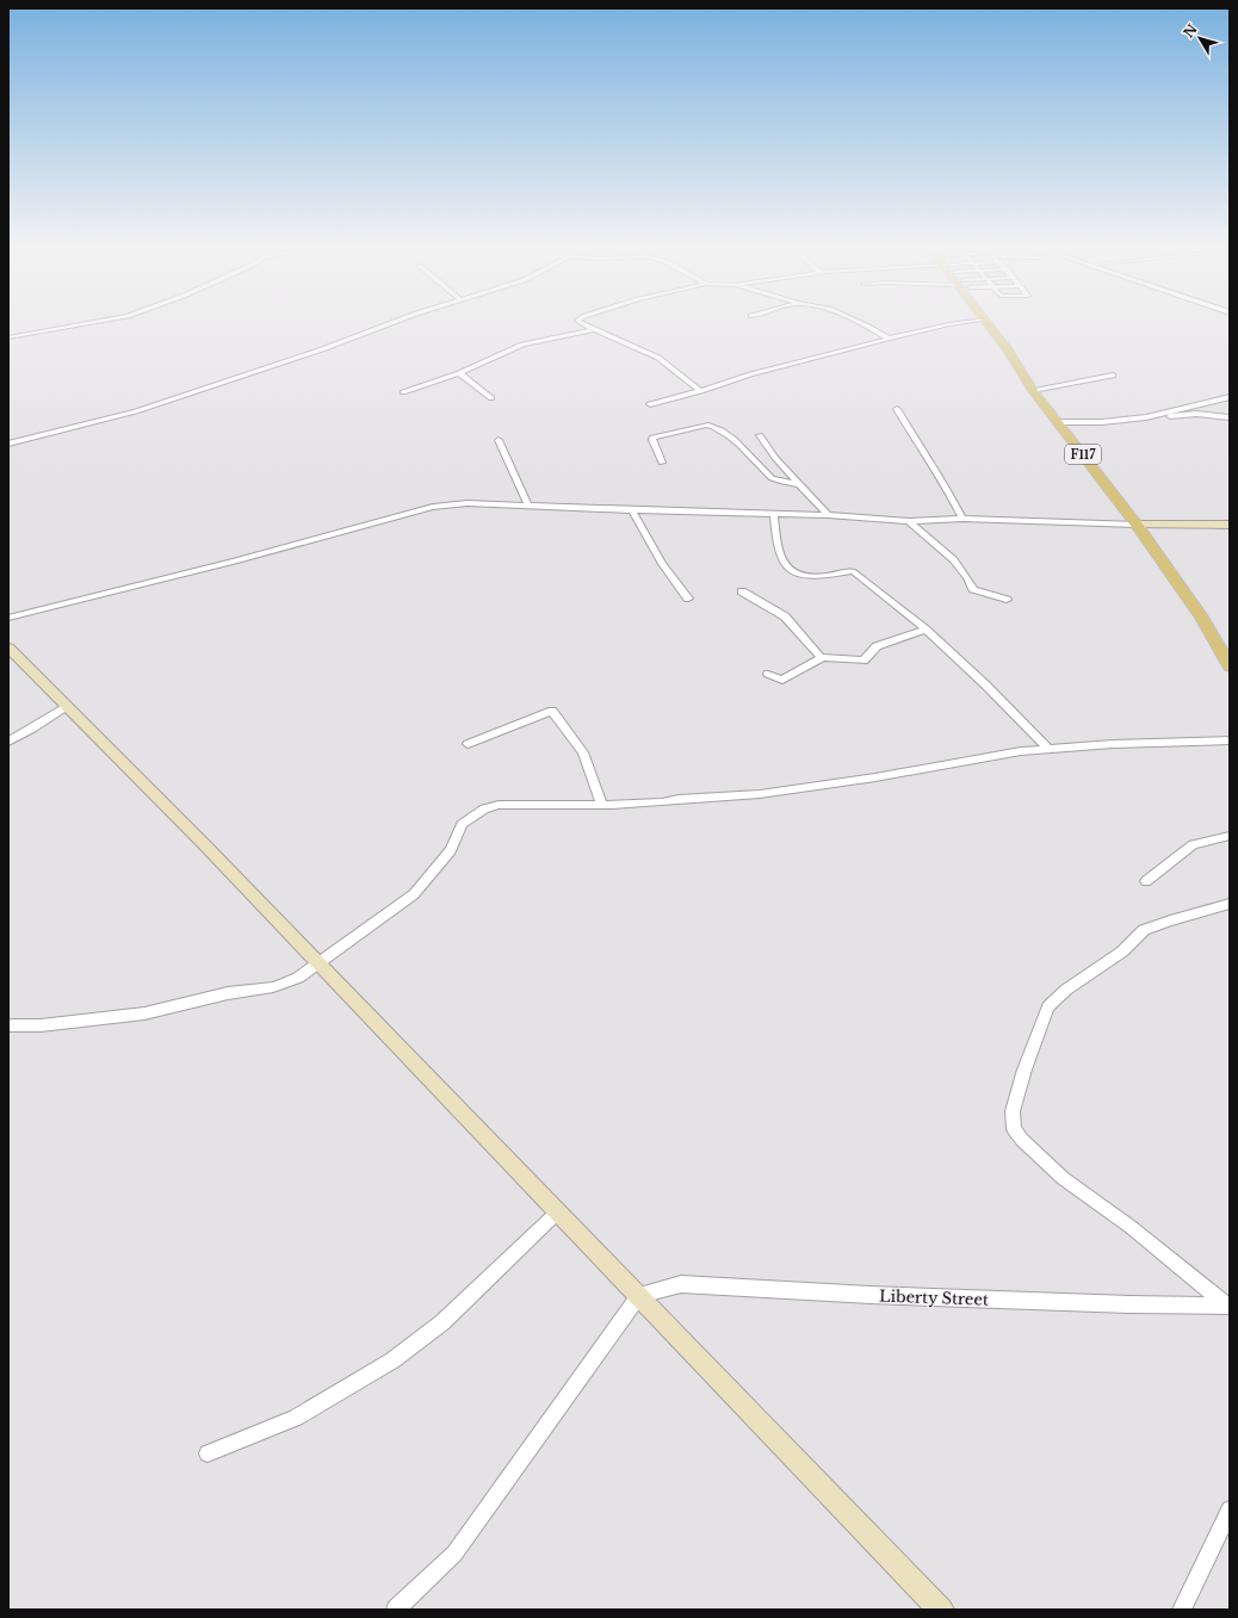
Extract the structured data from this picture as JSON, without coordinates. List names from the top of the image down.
{
  "streets": {
    "main road": ["F117"],
    "street": ["Liberty Street"]
  },
  "north": "top left"
}
